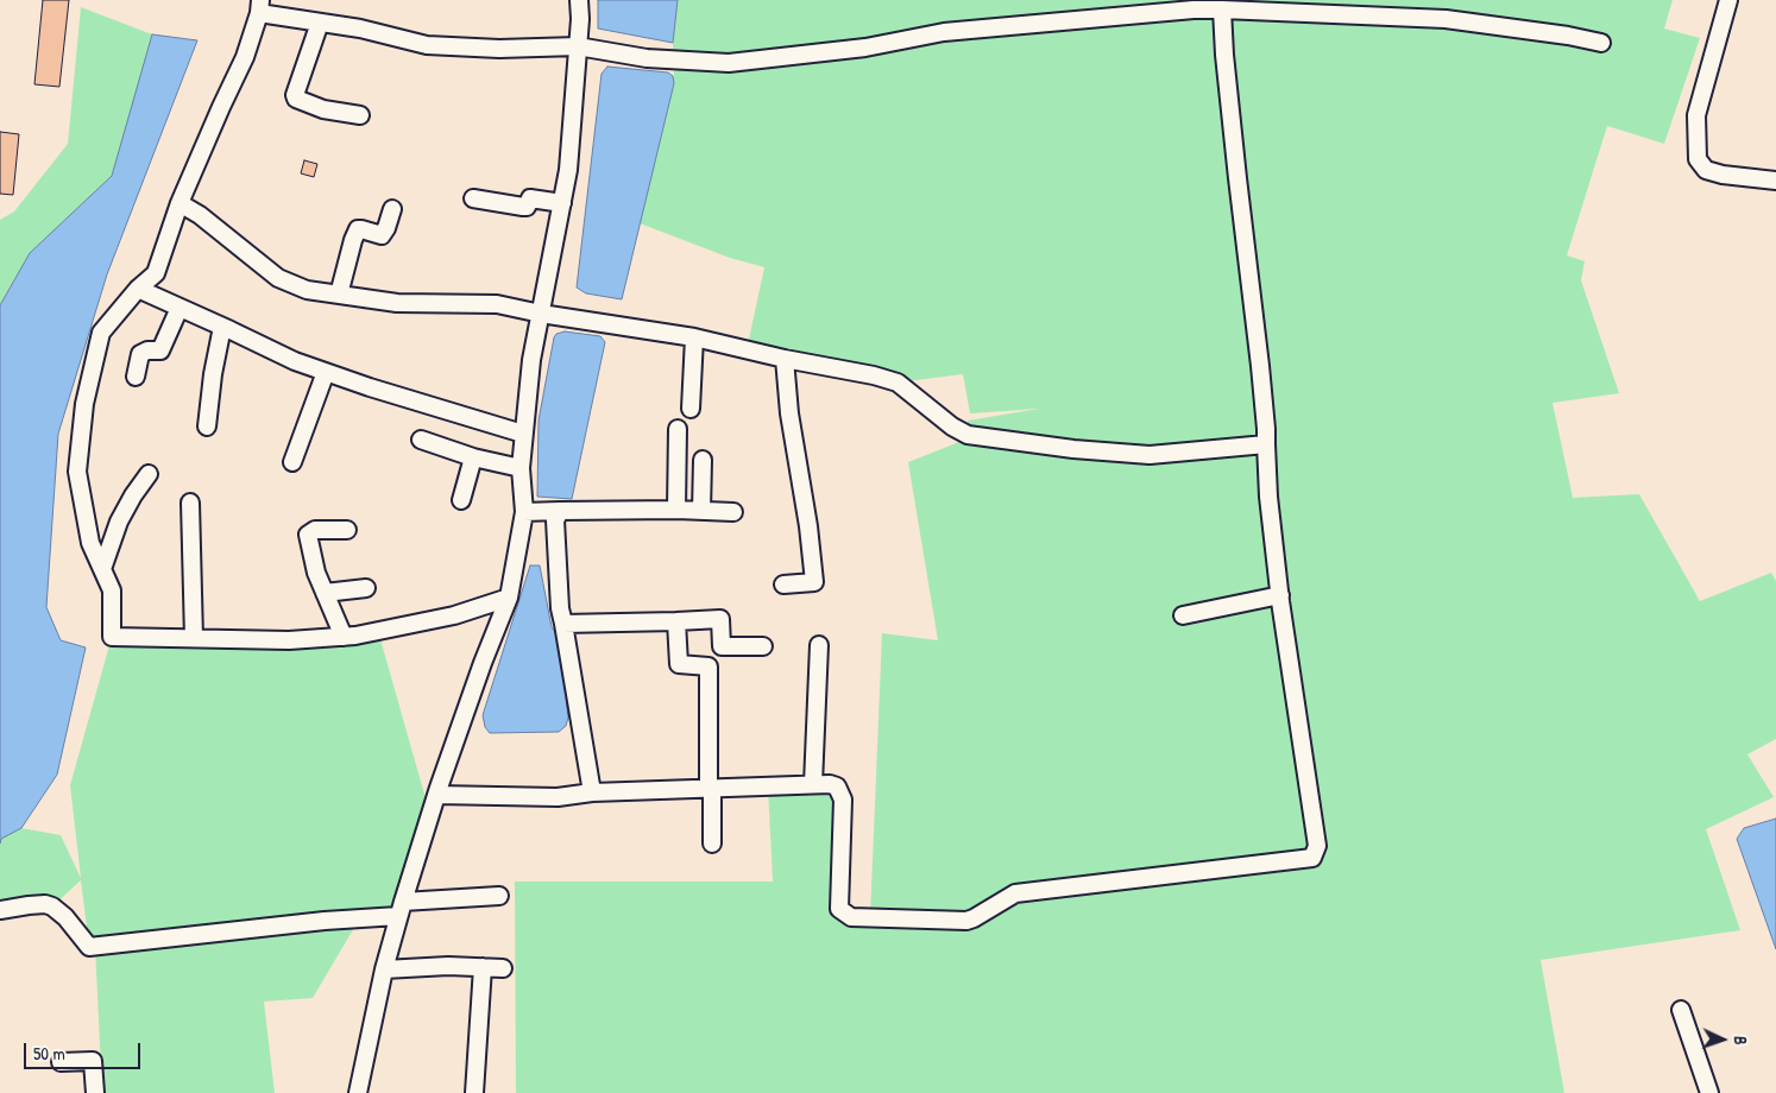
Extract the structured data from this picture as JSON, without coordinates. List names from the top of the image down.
{
  "scale_bar": "50 m",
  "north": "right"
}
